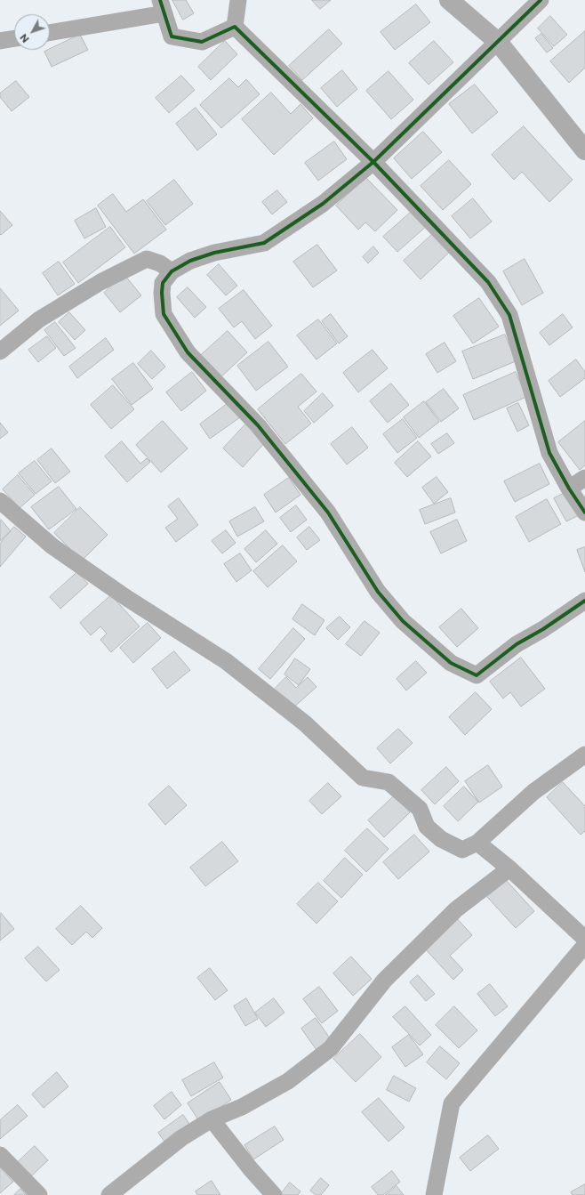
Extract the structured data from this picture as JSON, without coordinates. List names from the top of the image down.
{
  "north": "bottom left"
}
